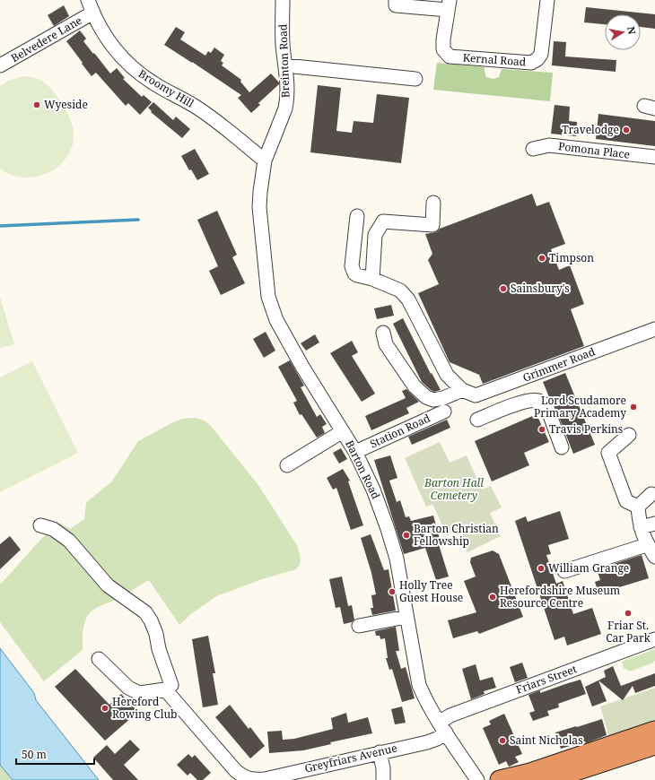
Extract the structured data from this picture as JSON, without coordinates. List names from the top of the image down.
{
  "streets": {
    "street": [
      "Belvedere Lane",
      "Kernal Road",
      "Breinton Road",
      "Broomy Hill",
      "Pomona Place",
      "Grimmer Road",
      "Station Road",
      "Barton Road",
      "Friars Street",
      "Greyfriars Avenue"
    ]
  },
  "crossings": [
    ["Belvedere Lane", "Broomy Hill"],
    ["Breinton Road", "Broomy Hill"],
    ["Breinton Road", "Barton Road"],
    ["Broomy Hill", "Barton Road"],
    ["Station Road", "Barton Road"],
    ["Barton Road", "Friars Street"],
    ["Barton Road", "Greyfriars Avenue"],
    ["Friars Street", "Greyfriars Avenue"]
  ],
  "parks": ["Barton Hall Cemetery"],
  "places": [
    "Wyeside",
    "Travelodge",
    "Timpson",
    "Sainsbury's",
    "Lord Scudamore Primary Academy",
    "Travis Perkins",
    "Barton Christian Fellowship",
    "William Grange",
    "Holly Tree Guest House",
    "Herefordshire Museum Resource Centre",
    "Friar St. Car Park",
    "Hereford Rowing Club",
    "Saint Nicholas"
  ],
  "scale_bar": "50 m",
  "north": "right"
}
